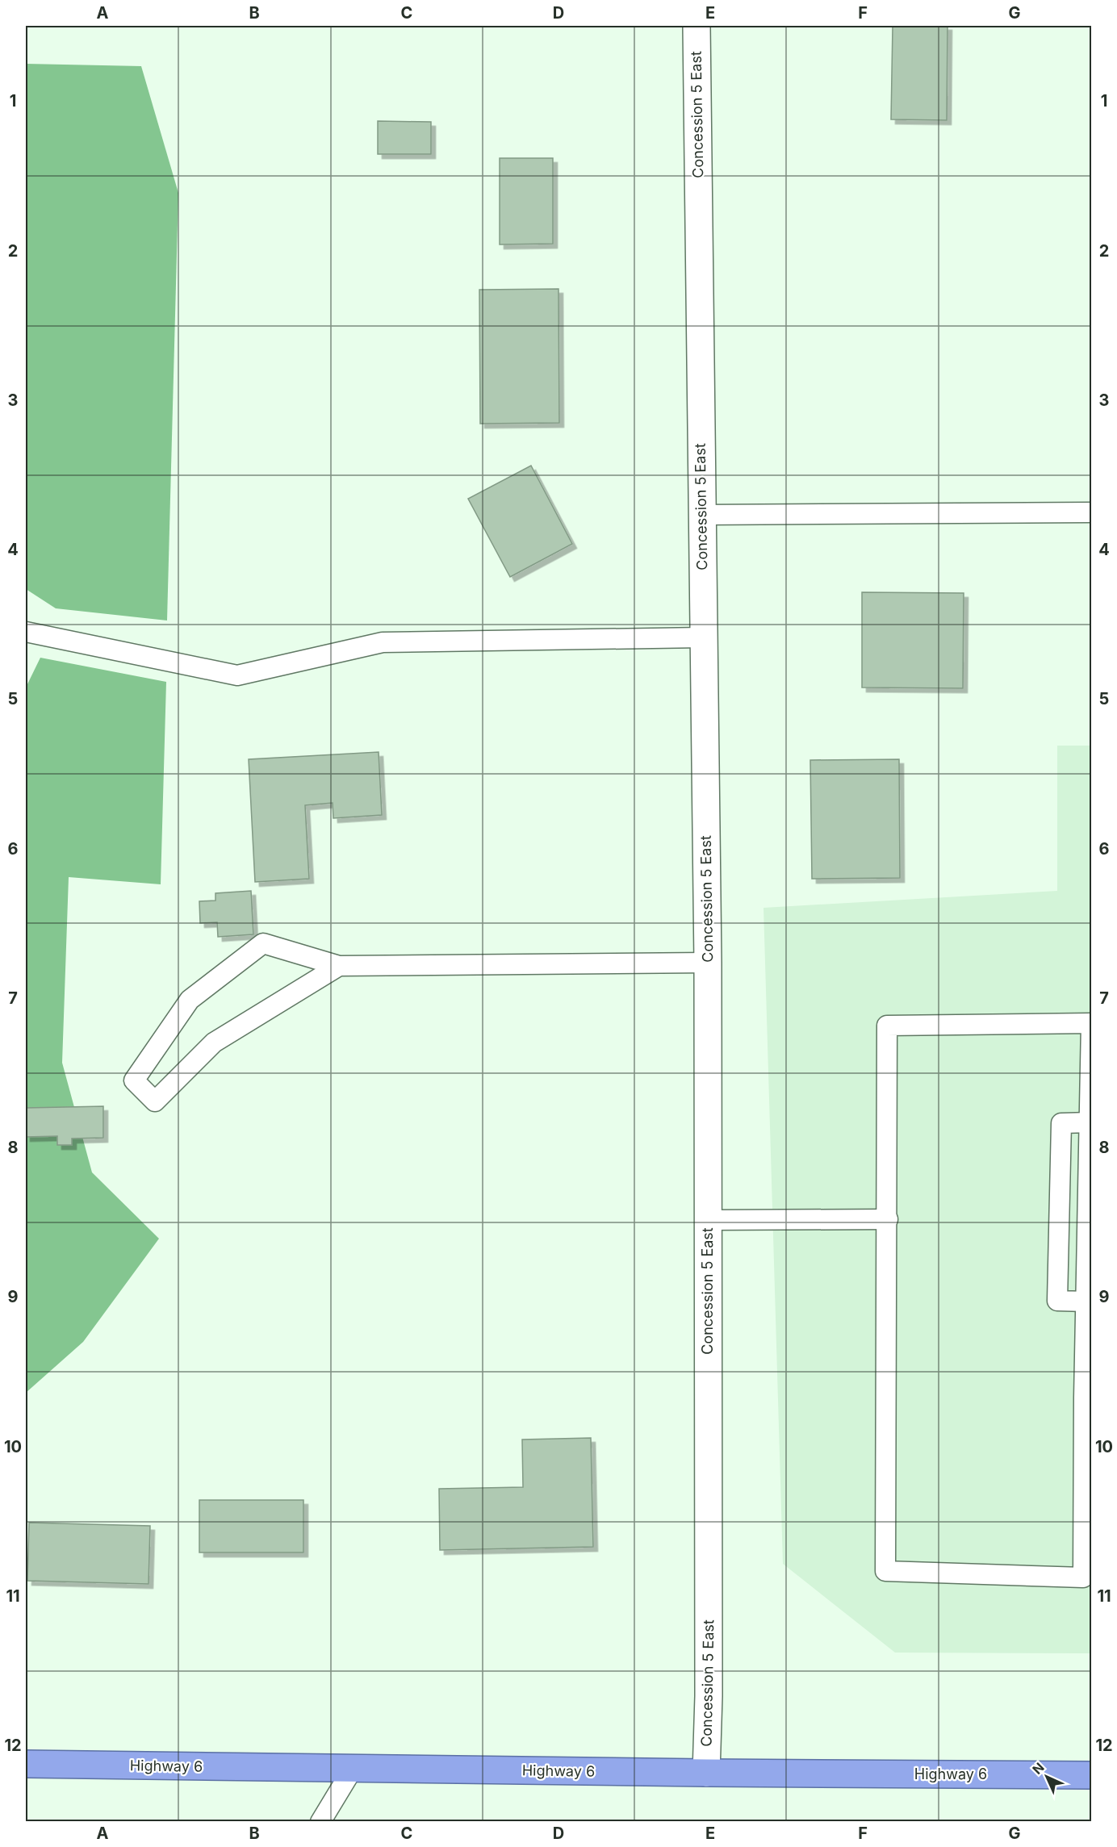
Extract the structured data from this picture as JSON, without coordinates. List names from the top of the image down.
{
  "streets": {
    "highway": ["Highway 6"],
    "street": ["Concession 5 East"]
  },
  "crossings": [
    ["Concession 5 East", "Highway 6"]
  ],
  "north": "top left",
  "grid": {
    "columns": [
      "A",
      "B",
      "C",
      "D",
      "E",
      "F",
      "G"
    ],
    "rows": [
      "1",
      "2",
      "3",
      "4",
      "5",
      "6",
      "7",
      "8",
      "9",
      "10",
      "11",
      "12"
    ]
  }
}
